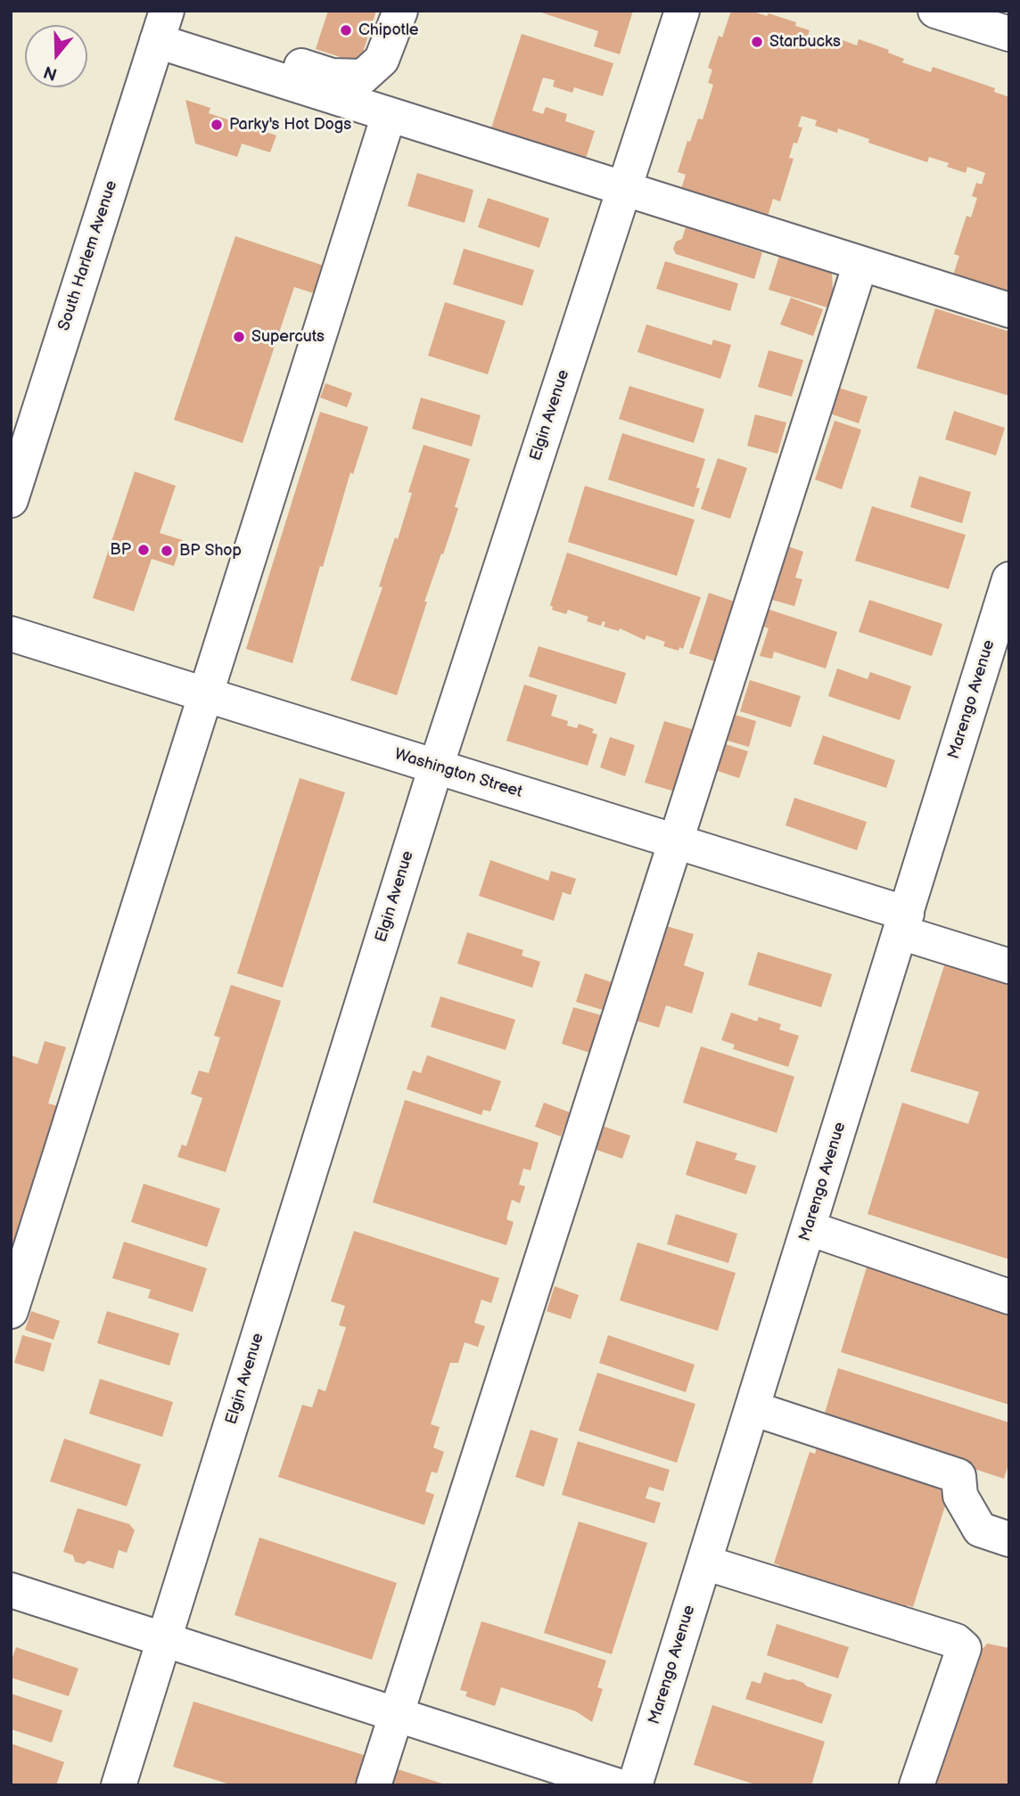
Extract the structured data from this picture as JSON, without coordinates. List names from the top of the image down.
{
  "streets": {
    "street": [
      "South Harlem Avenue",
      "Elgin Avenue",
      "Marengo Avenue",
      "Washington Street"
    ]
  },
  "crossings": [
    ["Elgin Avenue", "Washington Street"],
    ["Marengo Avenue", "Washington Street"]
  ],
  "places": [
    "Chipotle",
    "Starbucks",
    "Parky's Hot Dogs",
    "Supercuts",
    "BP",
    "BP Shop"
  ],
  "north": "bottom"
}
